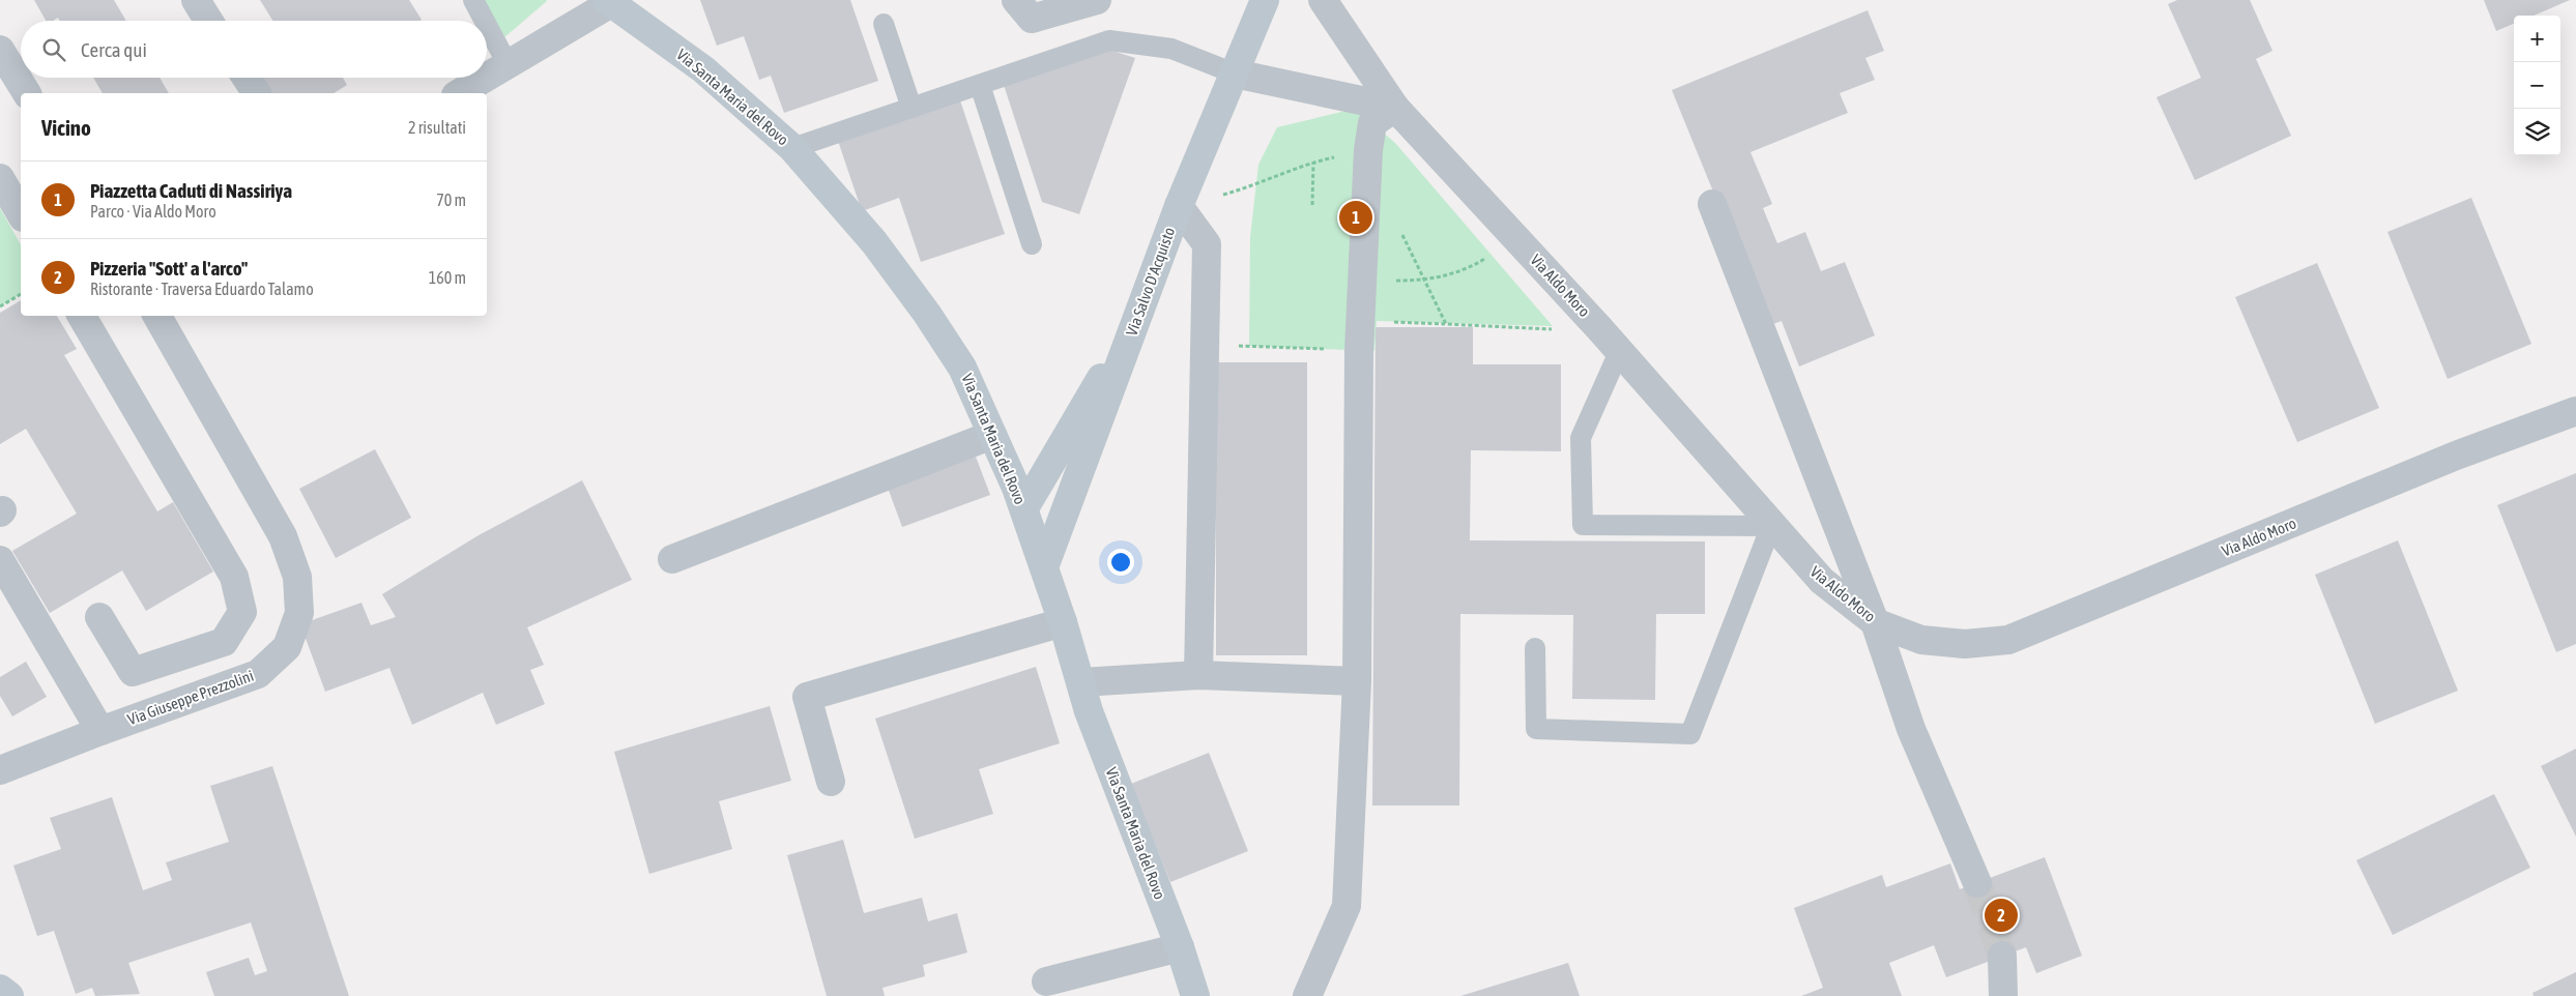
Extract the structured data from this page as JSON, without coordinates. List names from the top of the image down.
{
  "streets": {
    "street": [
      "Via Santa Maria del Rovo",
      "Via Salvo D'Acquisto",
      "Via Aldo Moro",
      "Via Giuseppe Prezzolini"
    ]
  },
  "crossings": [
    ["Via Santa Maria del Rovo", "Via Salvo D'Acquisto"]
  ],
  "page": {
    "map_buttons": ["+", "−"],
    "search": "Cerca qui",
    "heading": ["Vicino", "2 risultati"],
    "list": [
      {
        "mark": "1",
        "name": "Piazzetta Caduti di Nassiriya",
        "note": "Parco · Via Aldo Moro",
        "value": "70 m"
      },
      {
        "mark": "2",
        "name": "Pizzeria \"Sott' a l'arco\"",
        "note": "Ristorante · Traversa Eduardo Talamo",
        "value": "160 m"
      }
    ],
    "pins": ["1", "2"]
  }
}
